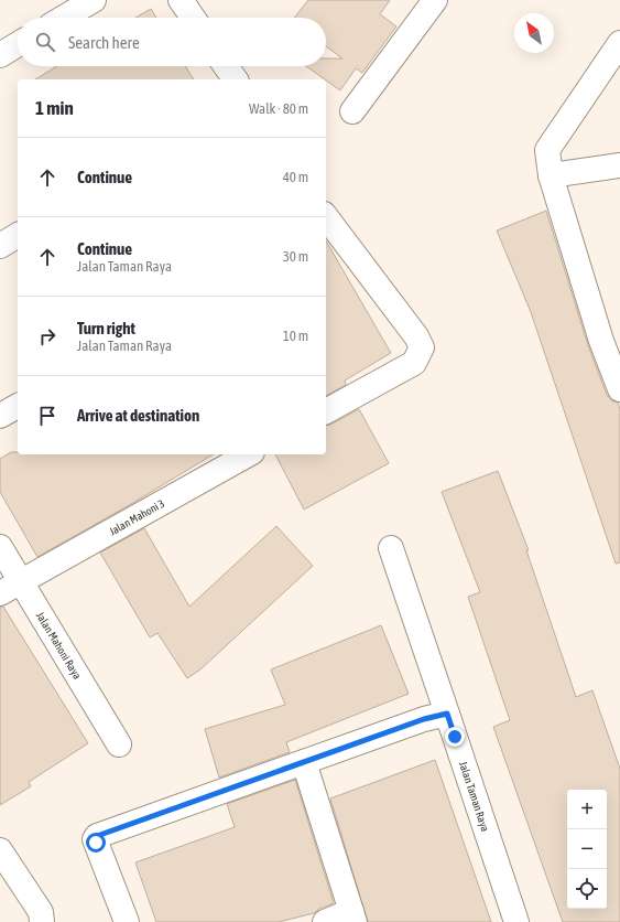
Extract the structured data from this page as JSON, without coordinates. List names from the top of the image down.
{
  "streets": {
    "street": ["Jalan Mahoni 3", "Jalan Mahoni Raya", "Jalan Taman Raya"]
  },
  "crossings": [
    ["Jalan Mahoni 3", "Jalan Mahoni Raya"]
  ],
  "north": "top left",
  "page": {
    "search": "Search here",
    "heading": ["1 min", "Walk · 80 m"],
    "list": [
      ["Continue", "40 m"],
      ["Continue", "Jalan Taman Raya", "30 m"],
      ["Turn right", "Jalan Taman Raya", "10 m"],
      "Arrive at destination"
    ],
    "map_buttons": ["+", "−"]
  }
}
